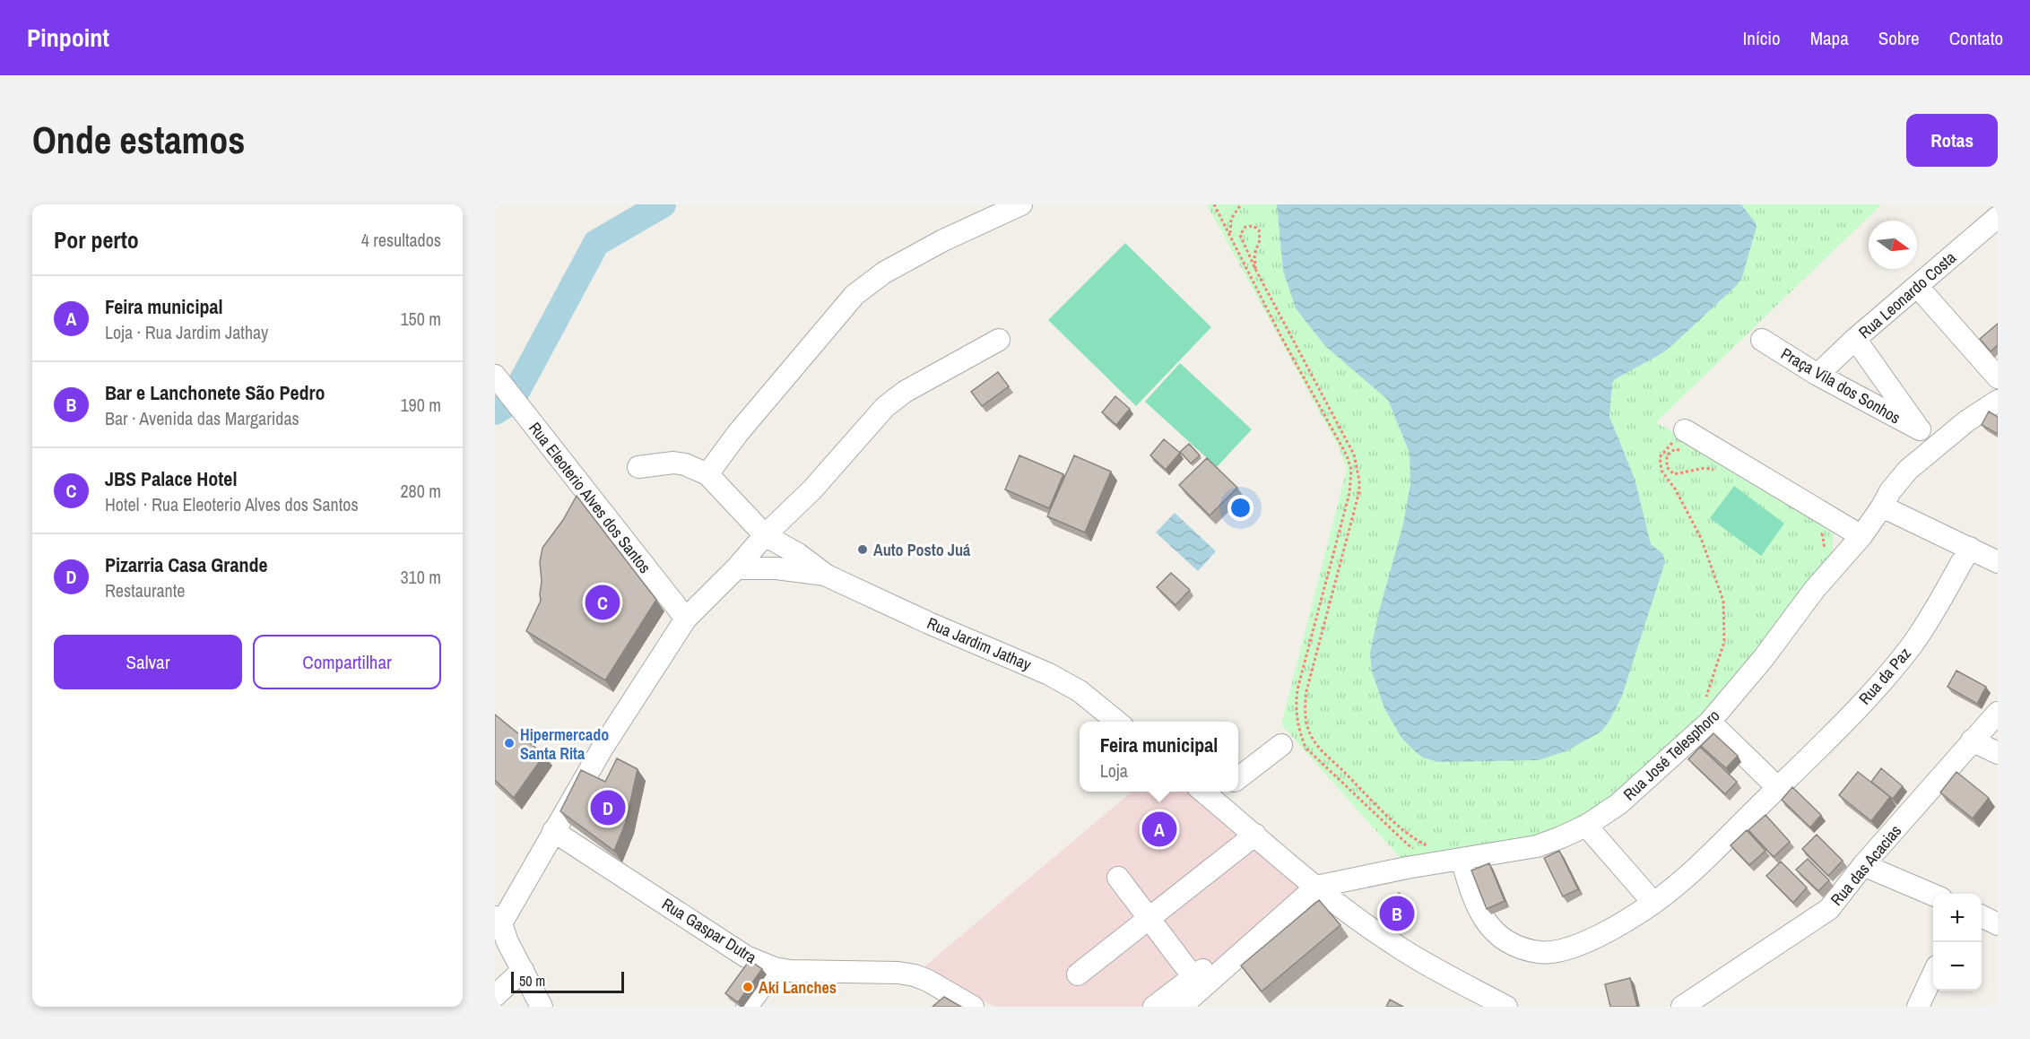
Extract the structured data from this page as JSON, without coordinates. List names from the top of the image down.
{
  "streets": {
    "street": [
      "Rua Leonardo Costa",
      "Praça Vila dos Sonhos",
      "Rua Eleoterio Alves dos Santos",
      "Rua Jardim Jathay",
      "Rua da Paz",
      "Rua José Telesphoro",
      "Rua das Acacias",
      "Rua Gaspar Dutra"
    ]
  },
  "crossings": [
    ["Rua Leonardo Costa", "Praça Vila dos Sonhos"],
    ["Praça Vila dos Sonhos", "Rua José Telesphoro"],
    ["Rua da Paz", "Rua José Telesphoro"]
  ],
  "places": ["Auto Posto Juá", "Hipermercado Santa Rita", "Aki Lanches"],
  "scale_bar": "50 m",
  "north": "right",
  "page": {
    "header": "Pinpoint",
    "nav": [
      "Início",
      "Mapa",
      "Sobre",
      "Contato"
    ],
    "buttons": [
      "Rotas",
      ["Salvar", "Compartilhar"]
    ],
    "title": "Onde estamos",
    "heading": ["Por perto", "4 resultados"],
    "list": [
      {
        "mark": "A",
        "name": "Feira municipal",
        "note": "Loja · Rua Jardim Jathay",
        "value": "150 m"
      },
      {
        "mark": "B",
        "name": "Bar e Lanchonete São Pedro",
        "note": "Bar · Avenida das Margaridas",
        "value": "190 m"
      },
      {
        "mark": "C",
        "name": "JBS Palace Hotel",
        "note": "Hotel · Rua Eleoterio Alves dos Santos",
        "value": "280 m"
      },
      {
        "mark": "D",
        "name": "Pizarria Casa Grande",
        "note": "Restaurante",
        "value": "310 m"
      }
    ],
    "pins": [
      "C",
      "D",
      "A",
      "B"
    ],
    "popup": ["Feira municipal", "Loja"],
    "map_buttons": ["+", "−"],
    "scale": "50 m"
  }
}
